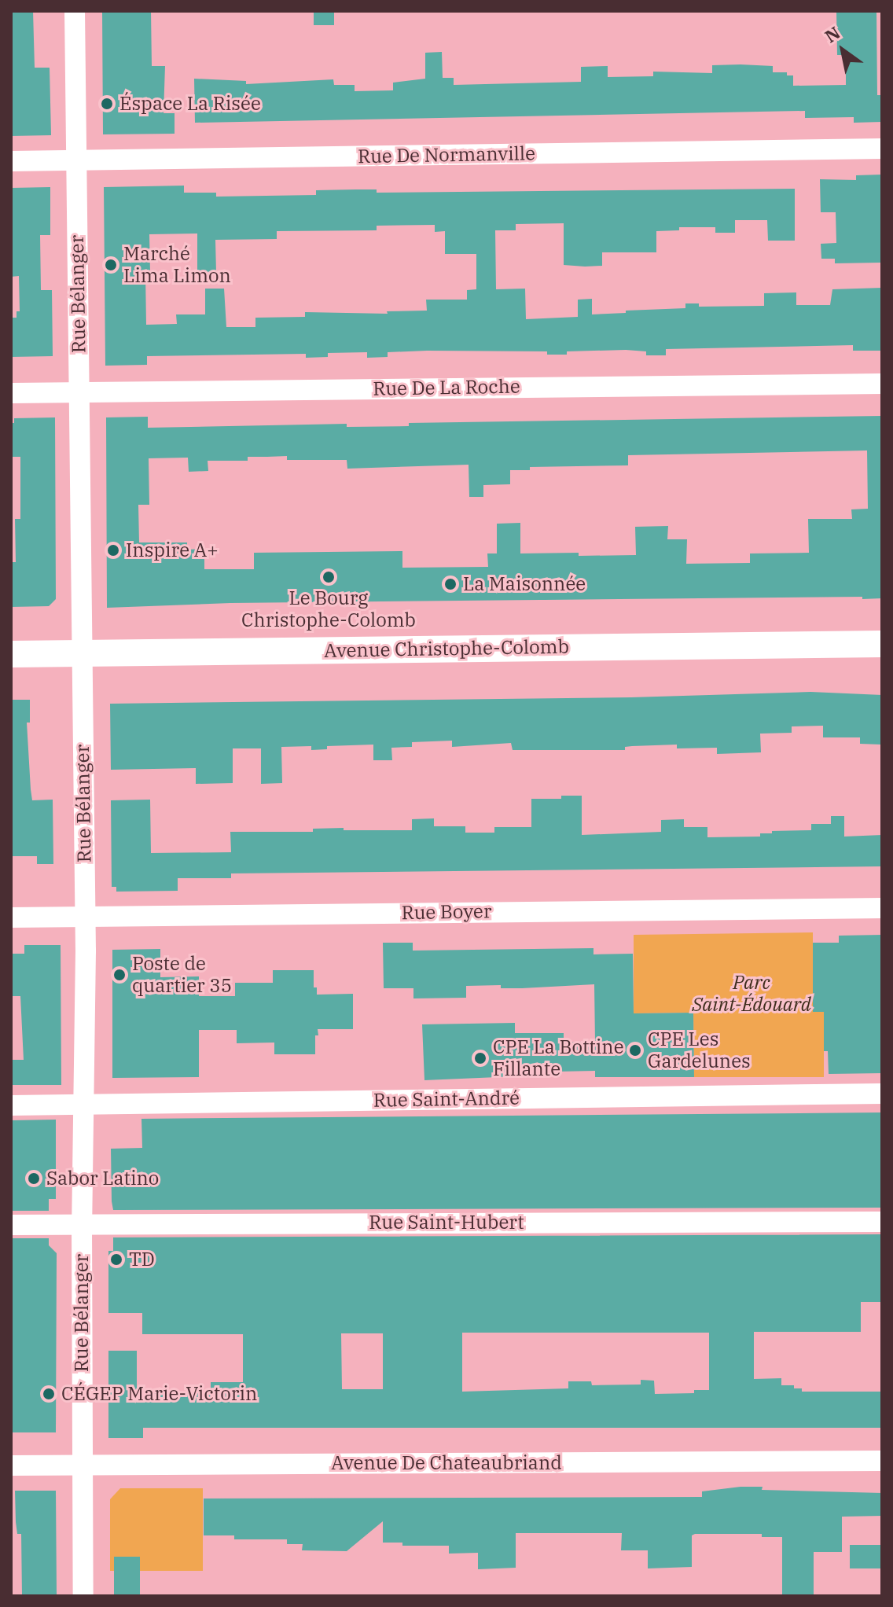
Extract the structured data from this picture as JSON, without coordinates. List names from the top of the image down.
{
  "streets": {
    "main road": ["Avenue Christophe-Colomb"],
    "street": [
      "Rue De Normanville",
      "Rue Bélanger",
      "Rue De La Roche",
      "Rue Boyer",
      "Rue Saint-André",
      "Rue Saint-Hubert",
      "Avenue De Chateaubriand"
    ]
  },
  "crossings": [
    ["Rue De Normanville", "Rue Bélanger"],
    ["Rue Bélanger", "Rue De La Roche"],
    ["Rue Bélanger", "Avenue Christophe-Colomb"],
    ["Rue Bélanger", "Rue Boyer"],
    ["Rue Bélanger", "Rue Saint-André"],
    ["Rue Bélanger", "Rue Saint-Hubert"],
    ["Rue Bélanger", "Avenue De Chateaubriand"]
  ],
  "parks": ["Parc Saint-Édouard"],
  "places": [
    "Éspace La Risée",
    "Marché Lima Limon",
    "Inspire A+",
    "Le Bourg Christophe-Colomb",
    "La Maisonnée",
    "Poste de quartier 35",
    "CPE Les Gardelunes",
    "CPE La Bottine Fillante",
    "Sabor Latino",
    "TD",
    "CÉGEP Marie-Victorin"
  ],
  "north": "top left"
}
